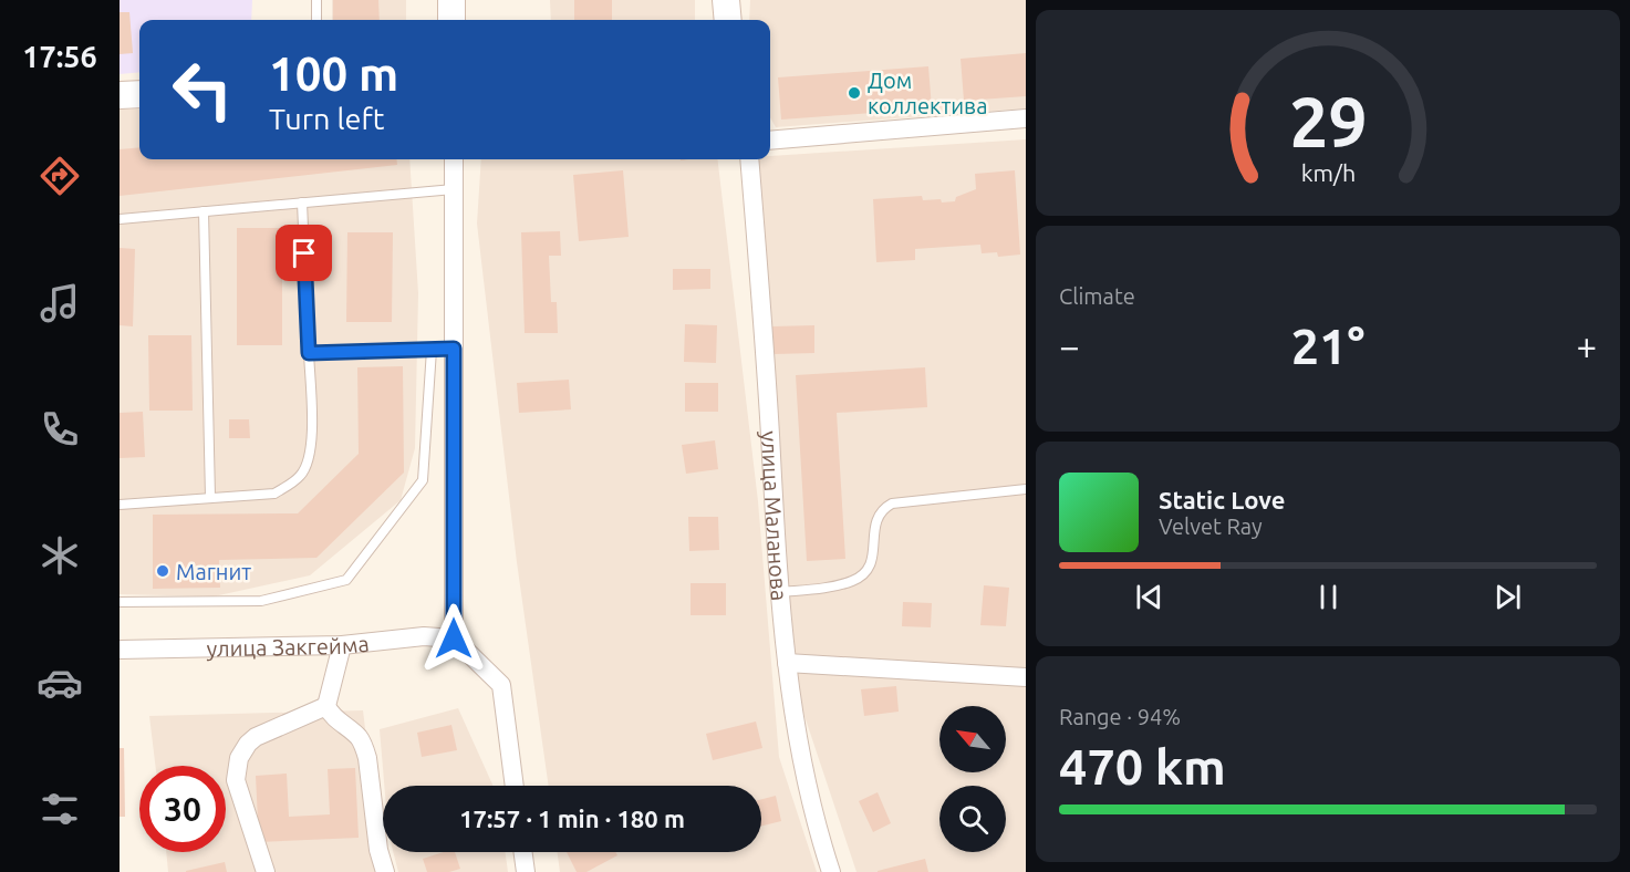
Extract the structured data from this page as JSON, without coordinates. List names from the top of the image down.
{
  "streets": {
    "street": ["улица Маланова", "улица Закгейма"]
  },
  "places": ["Дом коллектива", "Магнит"],
  "north": "top left",
  "page": {
    "tabs": "17:56",
    "turn": ["100 m", "Turn left"],
    "tile": [
      "Climate",
      ["Range · 94%", "470 km"]
    ],
    "heat": ["−", "21°", "+"],
    "song": ["Static Love", "Velvet Ray"],
    "limit": "30",
    "trip": "17:57 · 1 min · 180 m",
    "gauge": ["29", "km/h"]
  }
}
